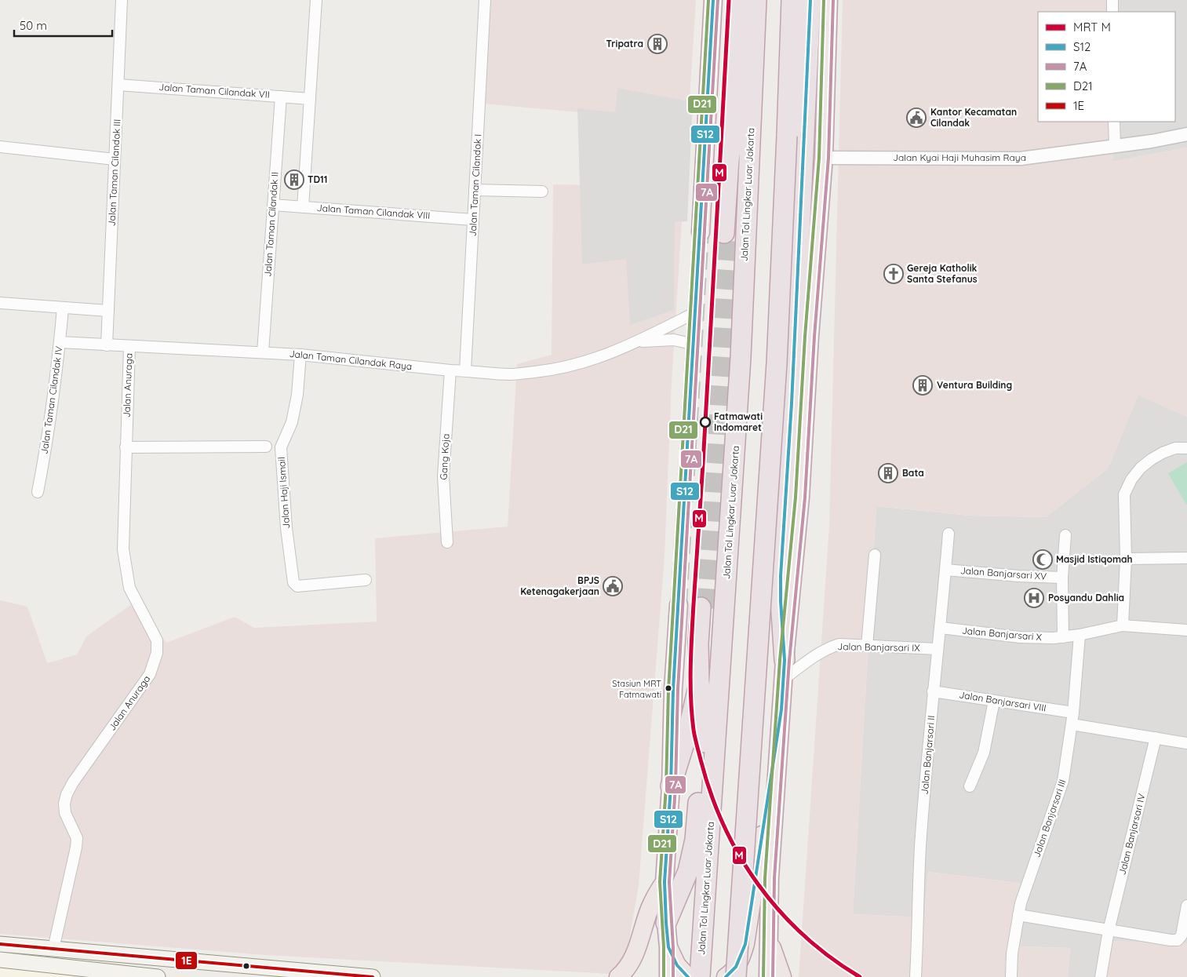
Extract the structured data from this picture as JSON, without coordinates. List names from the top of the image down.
{
  "streets": {
    "highway": ["Jalan Tol Lingkar Luar Jakarta"],
    "street": [
      "Jalan Taman Cilandak VII",
      "Jalan Kyai Haji Muhasim Raya",
      "Jalan Taman Cilandak III",
      "Jalan Taman Cilandak I",
      "Jalan Taman Cilandak VIII",
      "Jalan Taman Cilandak II",
      "Jalan Taman Cilandak Raya",
      "Jalan Anuraga",
      "Jalan Taman Cilandak IV",
      "Gang Koja",
      "Jalan Haji Ismail",
      "Jalan Banjarsari XV",
      "Jalan Banjarsari X",
      "Jalan Banjarsari IX",
      "Jalan Banjarsari VIII",
      "Jalan Banjarsari II",
      "Jalan Banjarsari III",
      "Jalan Banjarsari IV"
    ]
  },
  "crossings": [
    ["Jalan Taman Cilandak VII", "Jalan Taman Cilandak III"],
    ["Jalan Taman Cilandak VII", "Jalan Taman Cilandak II"],
    ["Jalan Taman Cilandak III", "Jalan Taman Cilandak Raya"],
    ["Jalan Taman Cilandak I", "Jalan Taman Cilandak VIII"],
    ["Jalan Taman Cilandak I", "Jalan Taman Cilandak Raya"],
    ["Jalan Taman Cilandak VIII", "Jalan Taman Cilandak II"],
    ["Jalan Taman Cilandak II", "Jalan Taman Cilandak Raya"],
    ["Jalan Taman Cilandak Raya", "Jalan Anuraga"],
    ["Jalan Taman Cilandak Raya", "Jalan Taman Cilandak IV"],
    ["Jalan Taman Cilandak Raya", "Gang Koja"],
    ["Jalan Taman Cilandak Raya", "Jalan Haji Ismail"],
    ["Jalan Banjarsari XV", "Jalan Banjarsari II"],
    ["Jalan Banjarsari X", "Jalan Banjarsari II"],
    ["Jalan Banjarsari X", "Jalan Banjarsari III"],
    ["Jalan Banjarsari IX", "Jalan Banjarsari II"],
    ["Jalan Banjarsari VIII", "Jalan Banjarsari II"],
    ["Jalan Banjarsari VIII", "Jalan Banjarsari III"]
  ],
  "places": {
    "building": [
      "Tripatra",
      "TD11",
      "Ventura Building",
      "Bata"
    ],
    "public building": ["Kantor Kecamatan Cilandak", "BPJS Ketenagakerjaan"],
    "church": ["Gereja Katholik Santa Stefanus"],
    "other": ["Fatmawati Indomaret", "Stasiun MRT Fatmawati"],
    "mosque": ["Masjid Istiqomah"],
    "hospital": ["Posyandu Dahlia"]
  },
  "lines": [
    "metro line M",
    "transit line S12",
    "transit line 7A",
    "transit line D21",
    "transit line 1E"
  ],
  "legend": [
    "MRT M",
    "S12",
    "7A",
    "D21",
    "1E"
  ],
  "scale_bar": "50 m"
}
